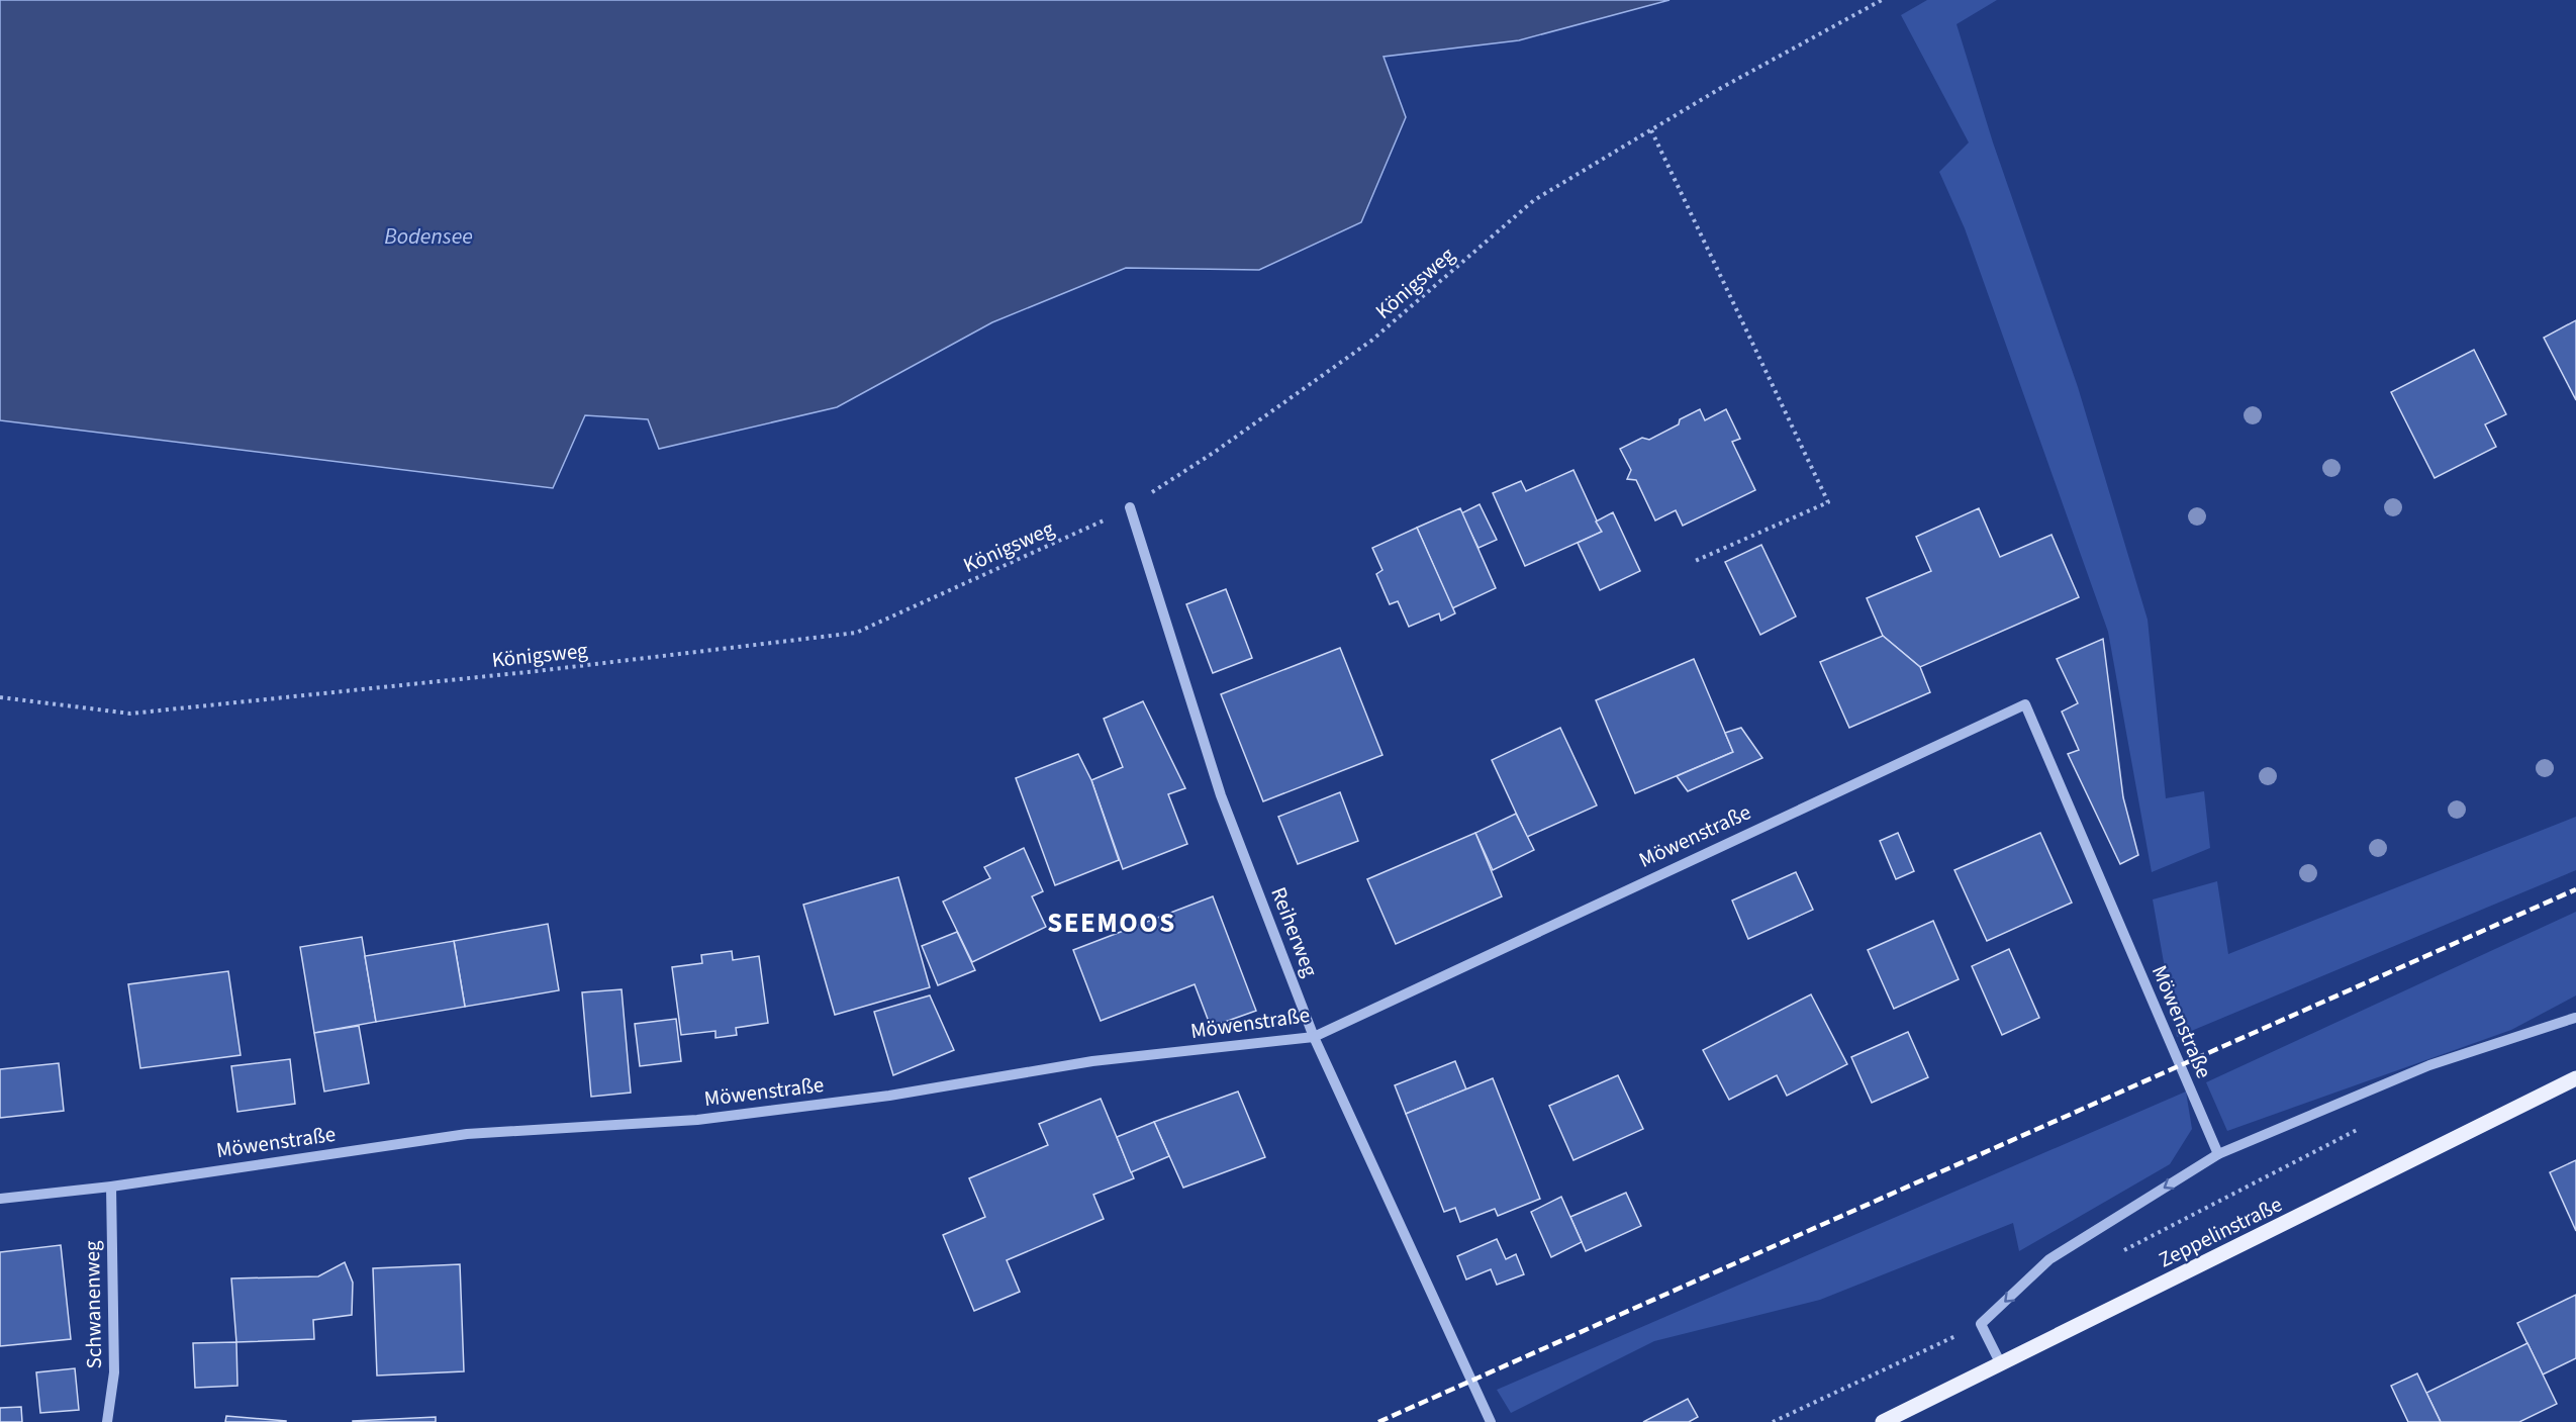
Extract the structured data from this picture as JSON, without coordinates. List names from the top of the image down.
{
  "streets": {
    "main road": ["Zeppelinstraße"],
    "street": ["Möwenstraße", "Reiherweg", "Schwanenweg"],
    "path": ["Königsweg"]
  },
  "crossings": [
    ["Königsweg", "Reiherweg"],
    ["Möwenstraße", "Reiherweg"],
    ["Möwenstraße", "Schwanenweg"]
  ],
  "districts": ["SEEMOOS"],
  "water": ["Bodensee"]
}
